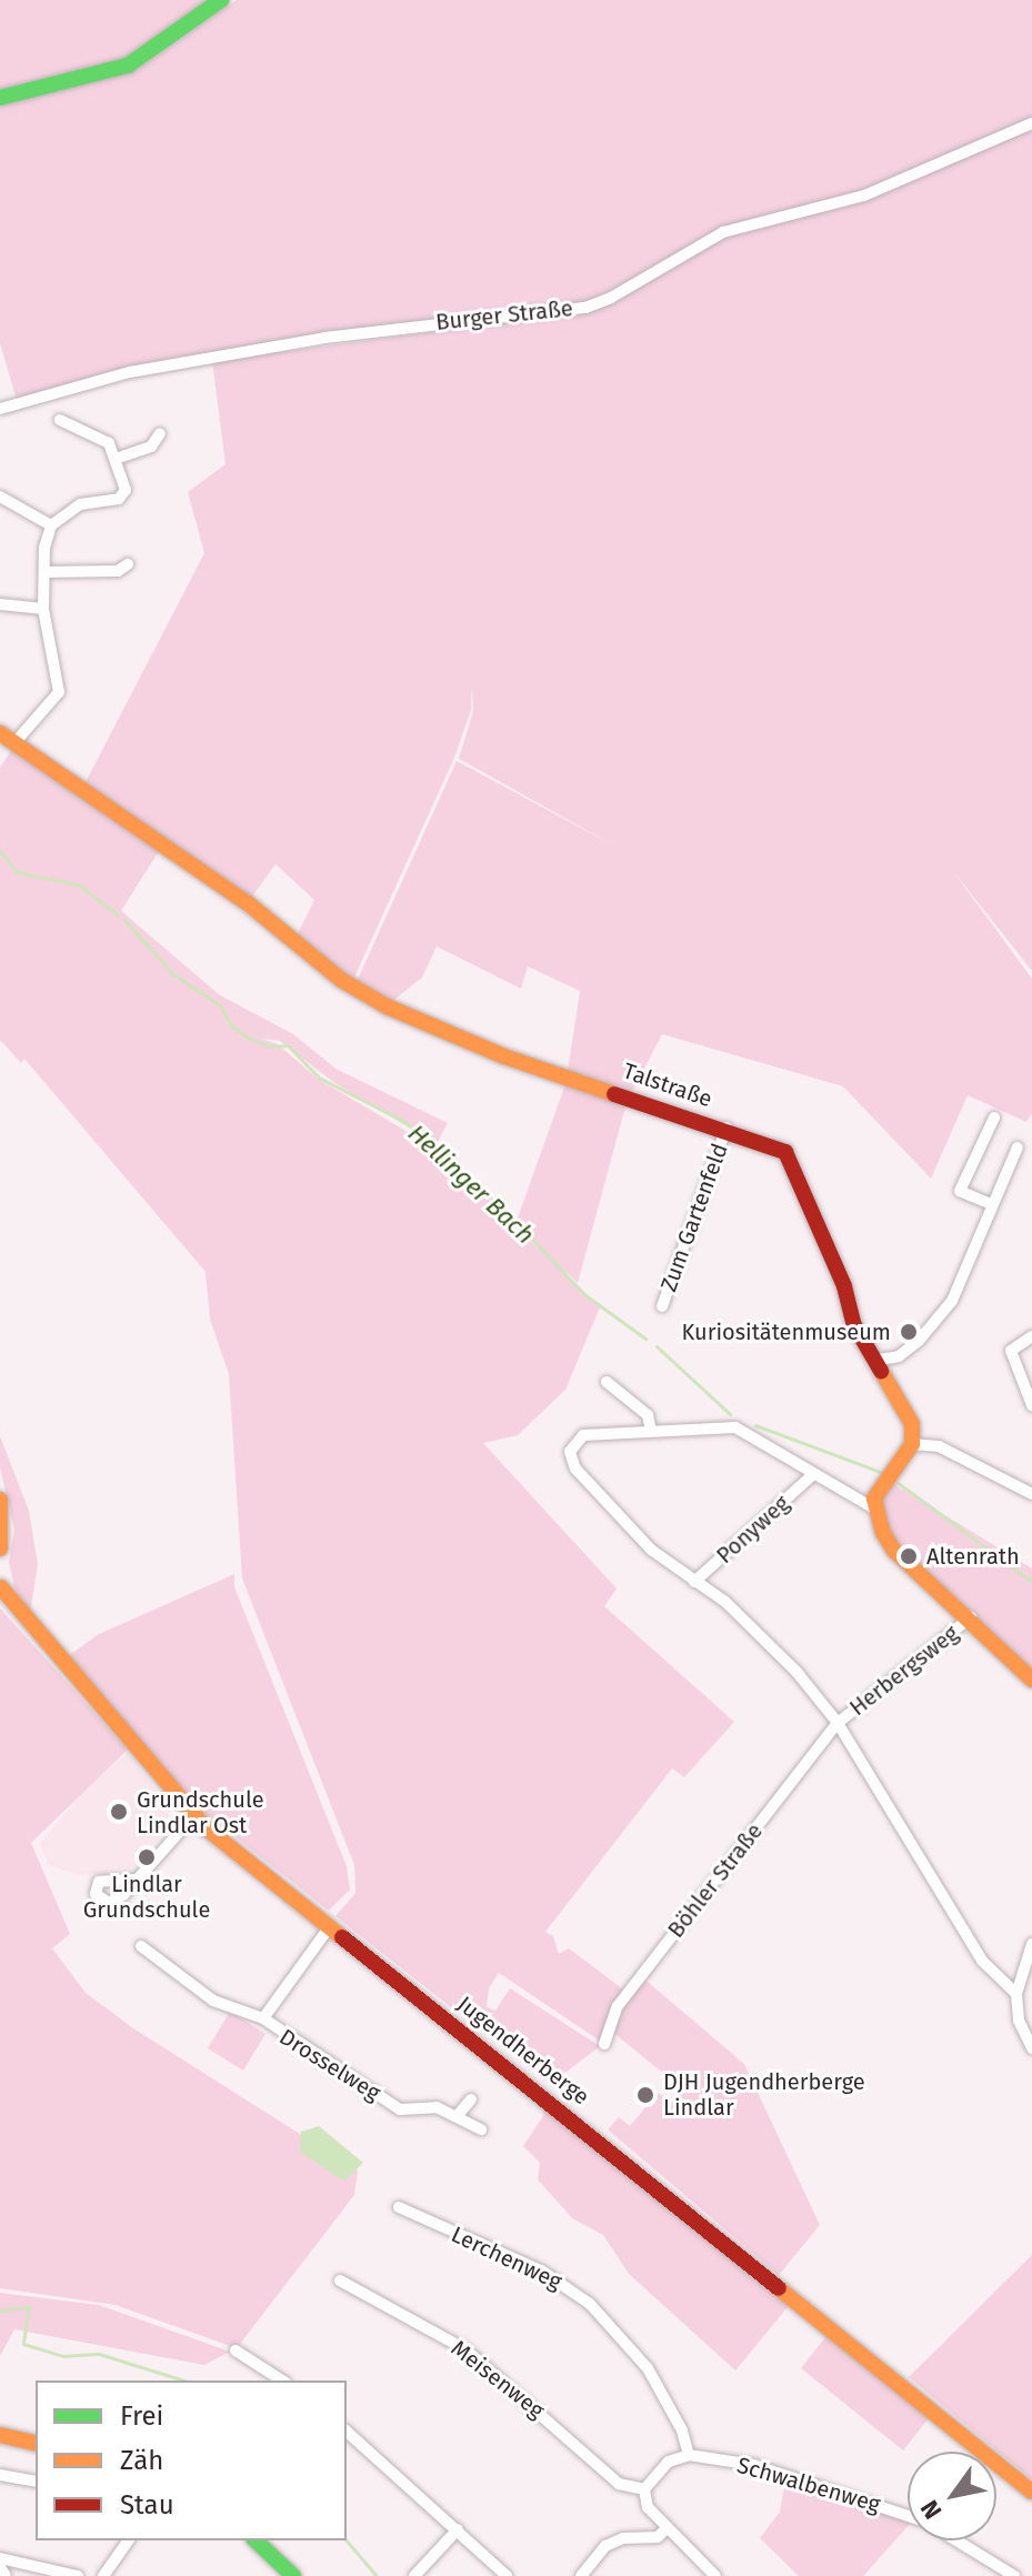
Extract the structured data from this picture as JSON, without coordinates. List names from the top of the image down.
{
  "streets": {
    "street": [
      "Burger Straße",
      "Talstraße",
      "Zum Gartenfeld",
      "Ponyweg",
      "Herbergsweg",
      "Böhler Straße",
      "Jugendherberge",
      "Drosselweg",
      "Lerchenweg",
      "Meisenweg",
      "Schwalbenweg"
    ]
  },
  "crossings": [
    ["Talstraße", "Zum Gartenfeld"],
    ["Herbergsweg", "Böhler Straße"],
    ["Jugendherberge", "Drosselweg"],
    ["Lerchenweg", "Schwalbenweg"]
  ],
  "water": ["Hellinger Bach"],
  "places": [
    "Kuriositätenmuseum",
    "Altenrath",
    "Grundschule Lindlar Ost",
    "Lindlar Grundschule",
    "DJH Jugendherberge Lindlar"
  ],
  "legend": ["Frei", "Zäh", "Stau"],
  "north": "bottom left"
}
